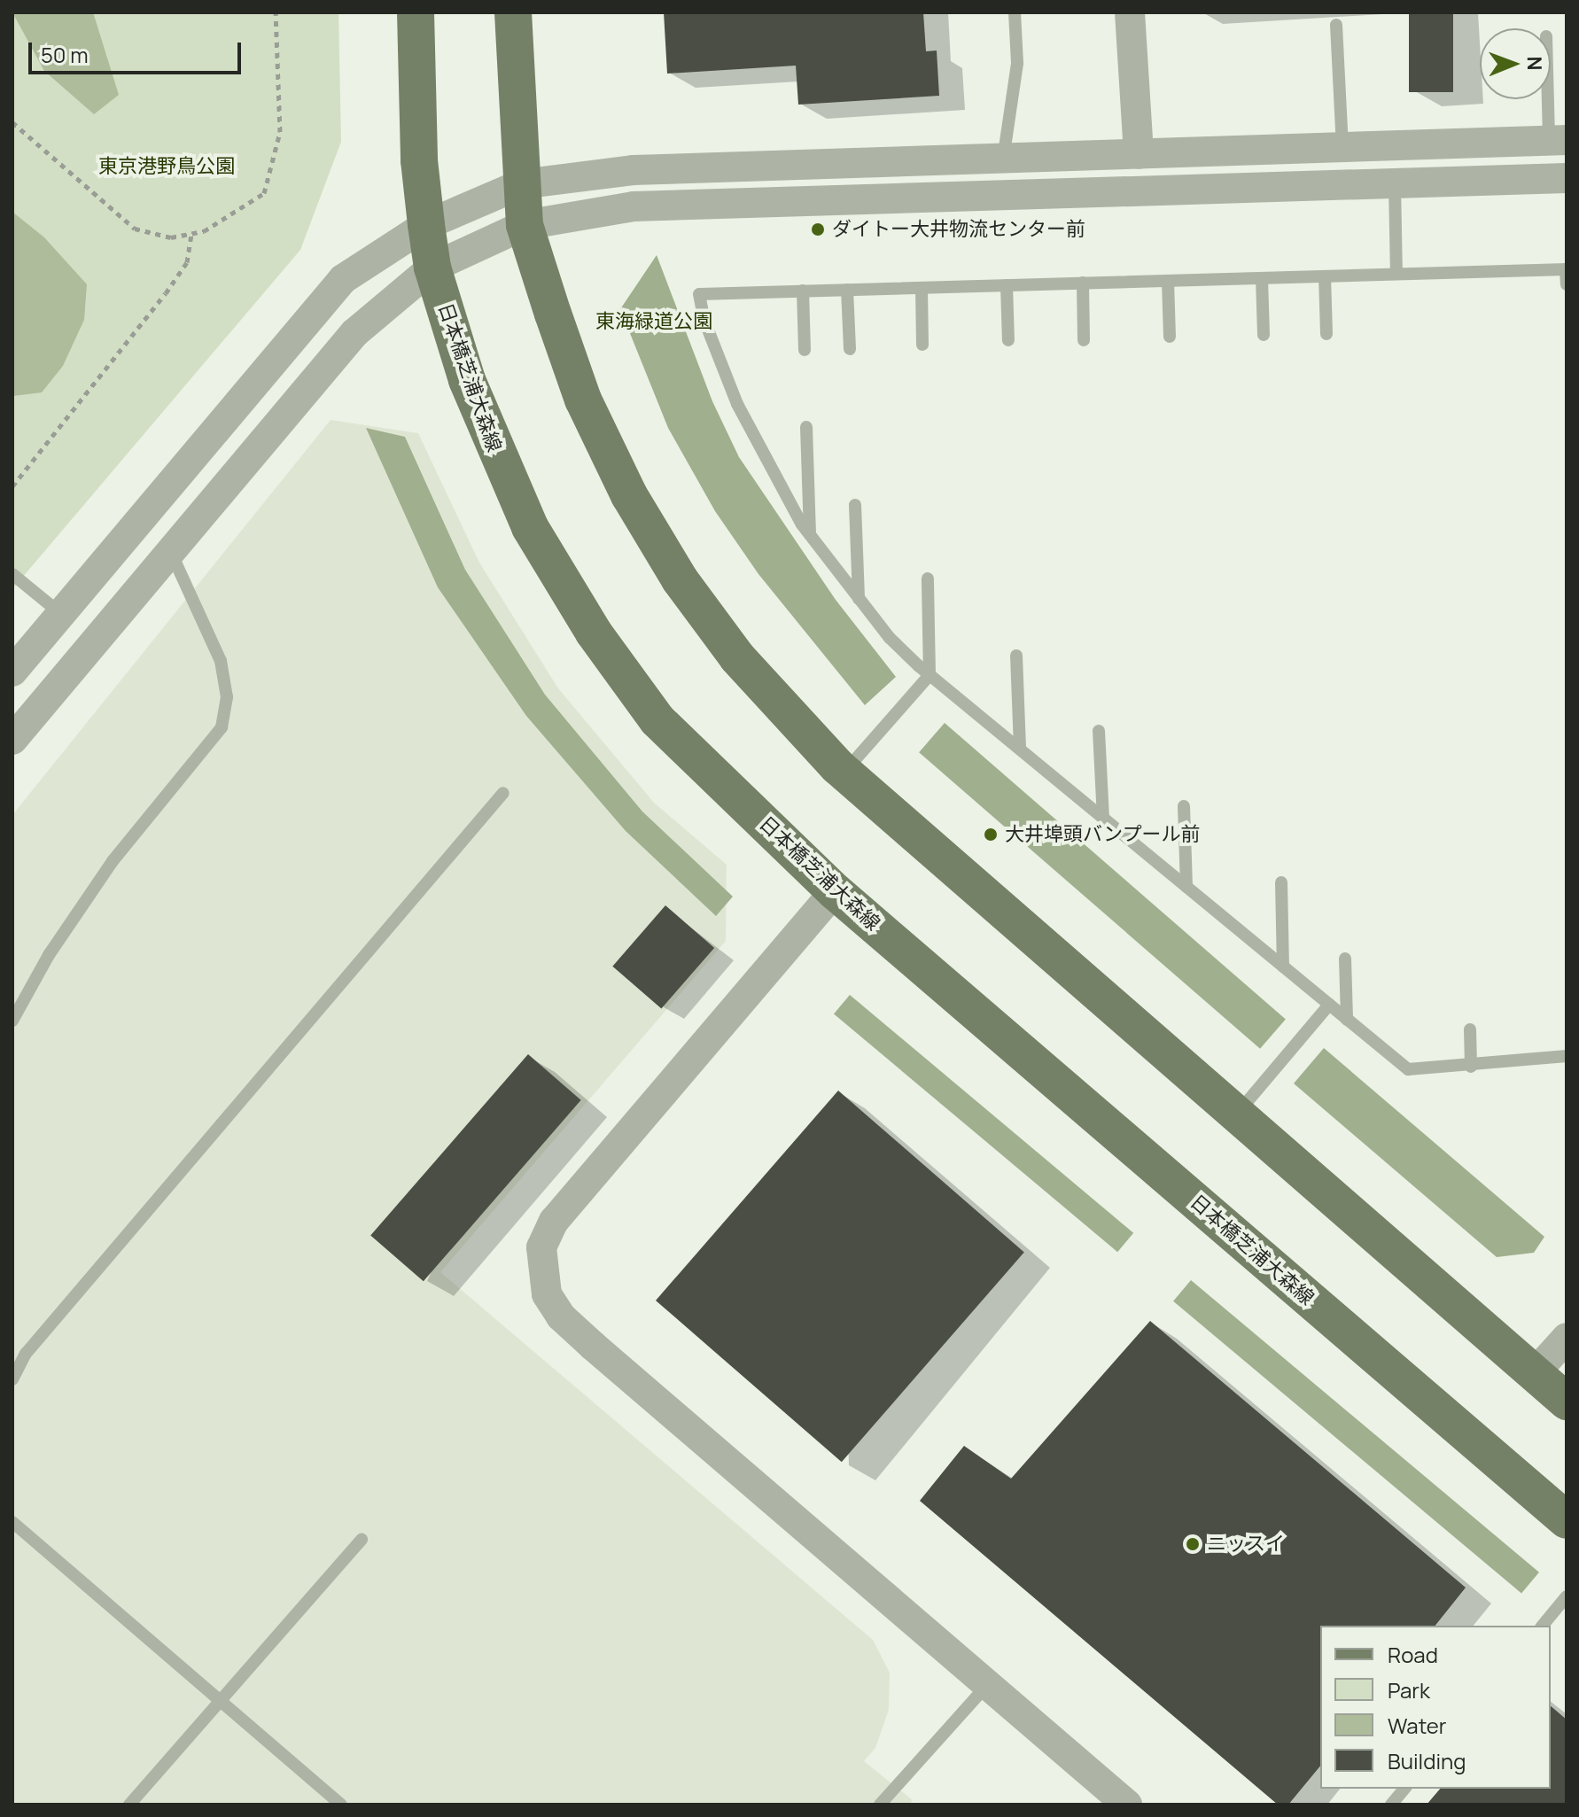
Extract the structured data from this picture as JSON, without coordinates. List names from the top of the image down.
{
  "streets": {
    "main road": ["日本橋芝浦大森線"]
  },
  "parks": ["東京港野鳥公園", "東海緑道公園"],
  "places": ["ダイトー大井物流センター前", "大井埠頭バンプール前", "ニッスイ"],
  "legend": [
    "Road",
    "Park",
    "Water",
    "Building"
  ],
  "scale_bar": "50 m",
  "north": "right"
}
